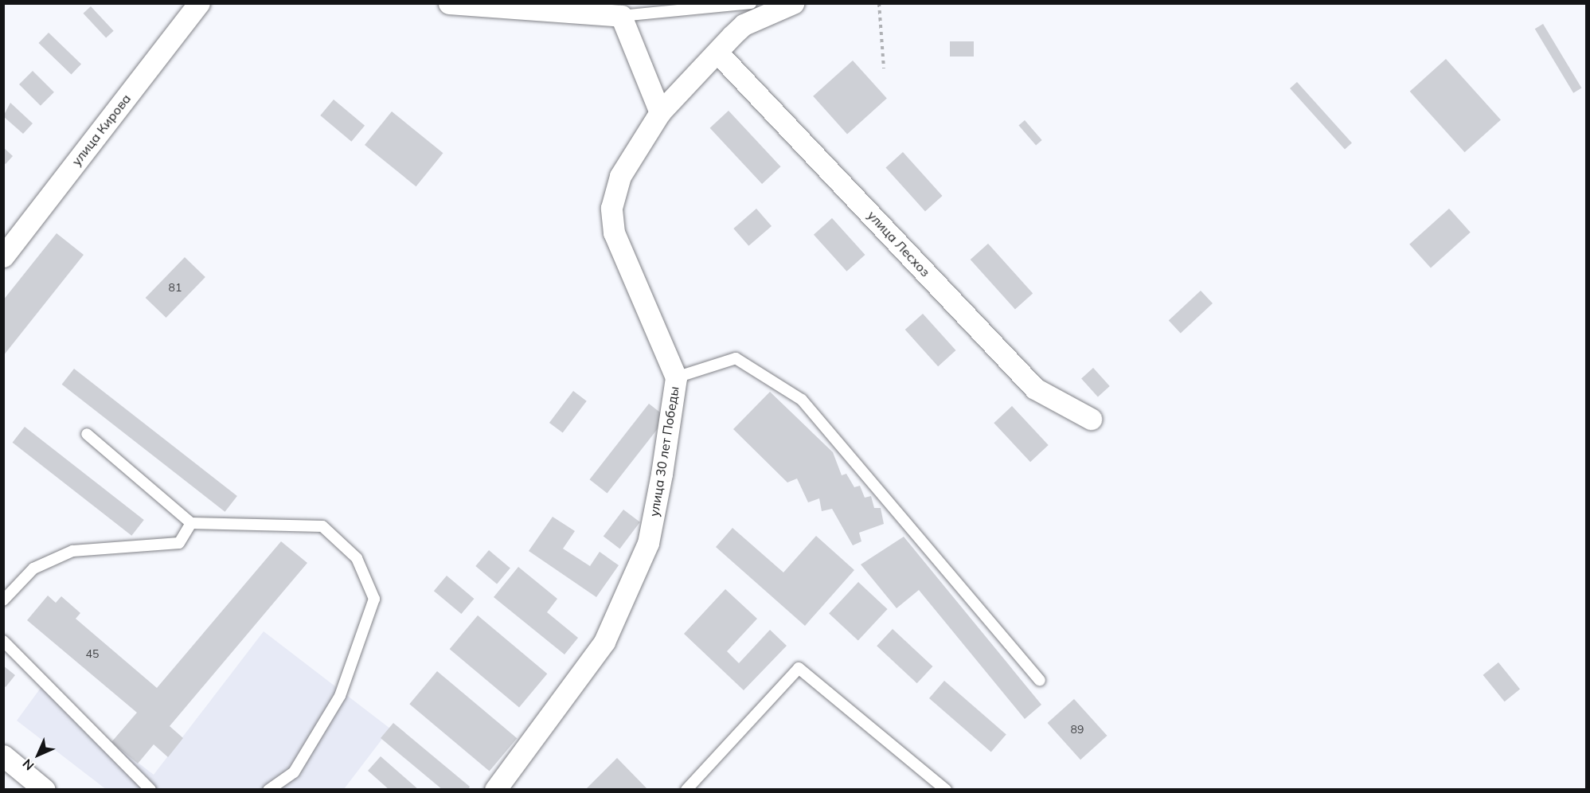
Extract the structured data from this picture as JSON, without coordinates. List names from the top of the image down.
{
  "streets": {
    "street": ["улица Кирова", "улица Лесхоз", "улица 30 лет Победы"]
  },
  "crossings": [
    ["улица Лесхоз", "улица 30 лет Победы"]
  ],
  "house_numbers": ["81", "45", "89"],
  "north": "bottom left"
}
